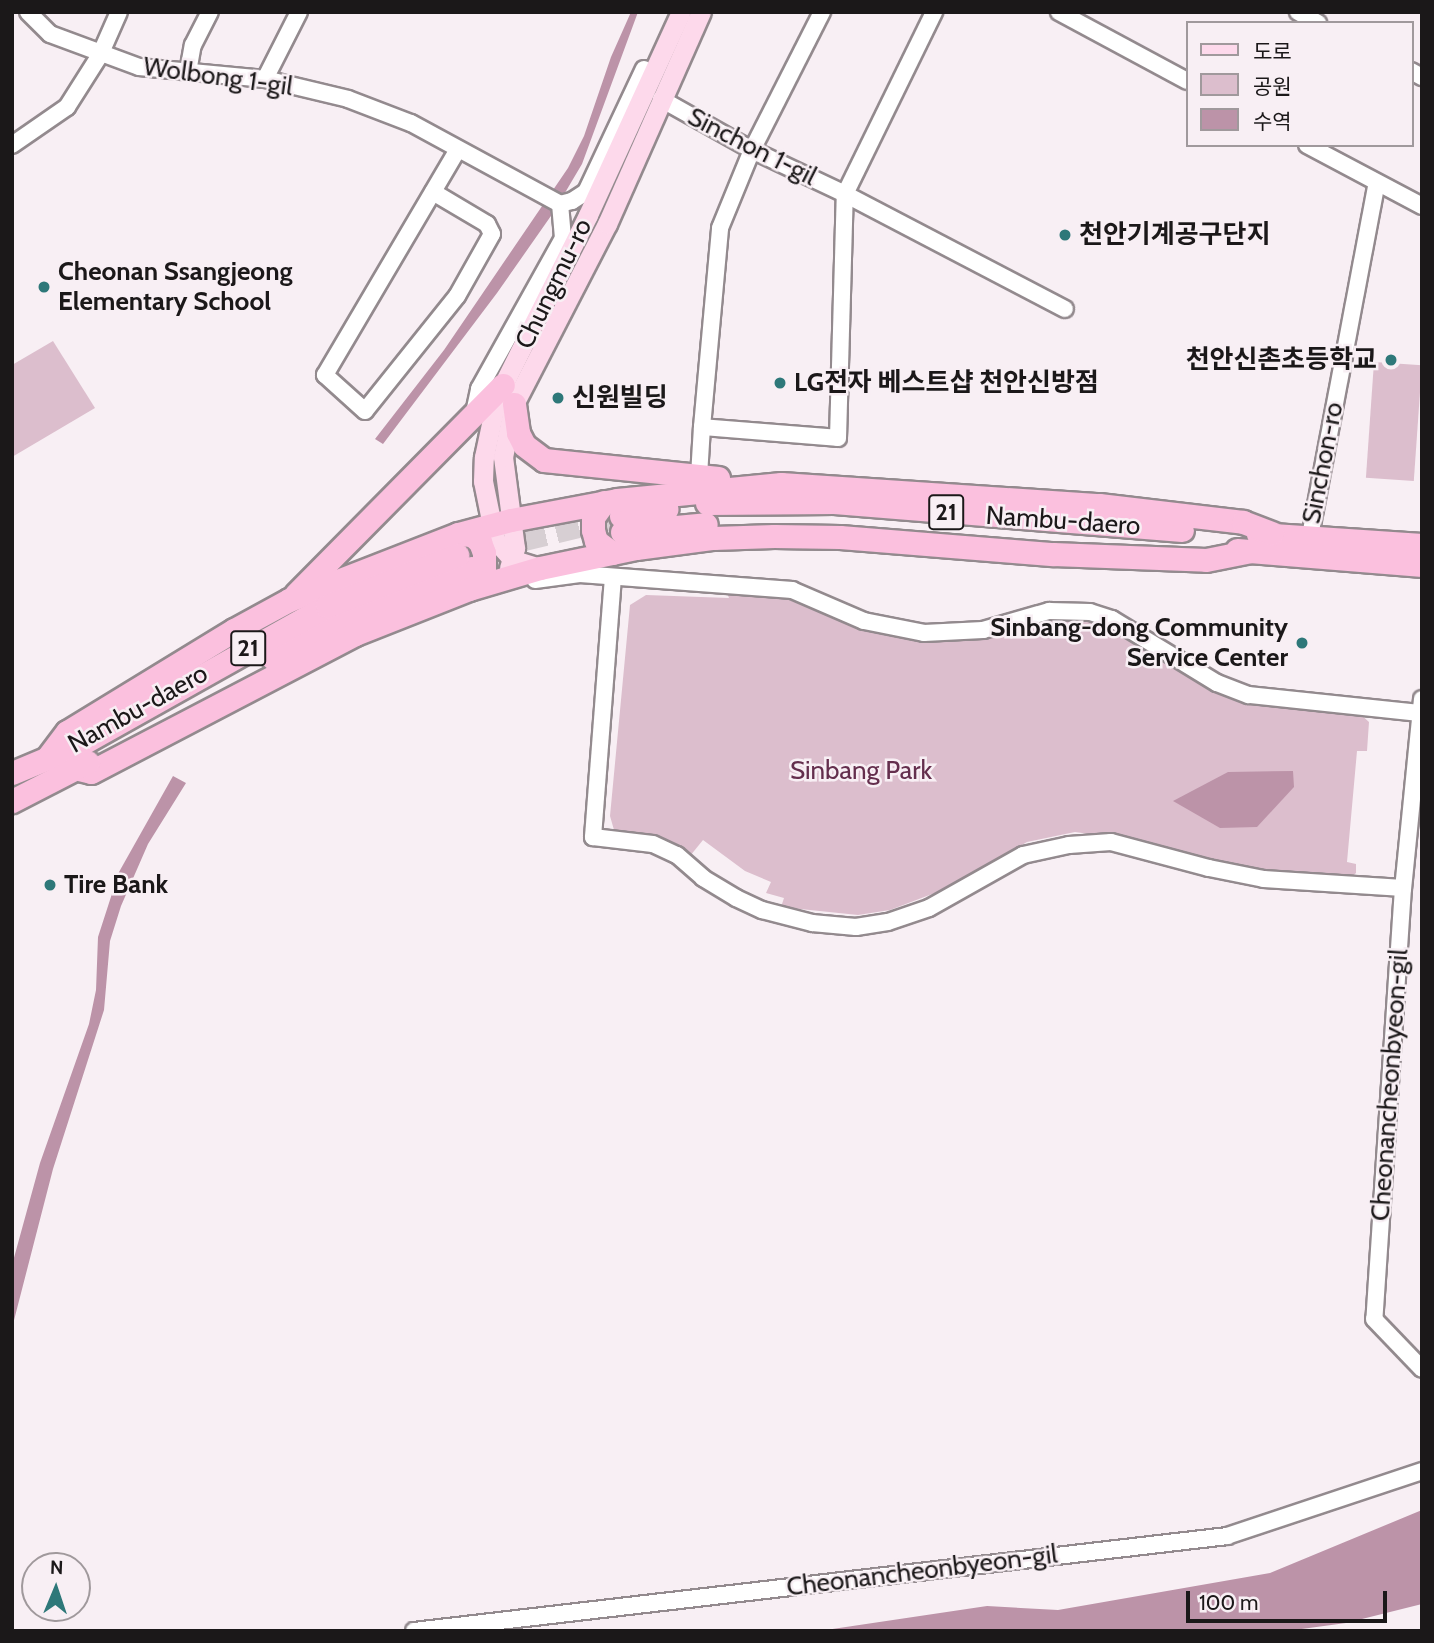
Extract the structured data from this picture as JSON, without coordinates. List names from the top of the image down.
{
  "streets": {
    "highway": ["21", "Nambu-daero"],
    "main road": ["Chungmu-ro"],
    "street": [
      "Wolbong 1-gil",
      "Sinchon 1-gil",
      "Sinchon-ro",
      "Cheonancheonbyeon-gil"
    ]
  },
  "crossings": [
    ["Sinchon 1-gil", "Chungmu-ro"],
    ["Sinchon-ro", "Nambu-daero"],
    ["21", "Nambu-daero"]
  ],
  "parks": ["Sinbang Park"],
  "places": [
    "천안기계공구단지",
    "Cheonan Ssangjeong Elementary School",
    "천안신촌초등학교",
    "LG전자 베스트샵 천안신방점",
    "신원빌딩",
    "Sinbang-dong Community Service Center",
    "Tire Bank"
  ],
  "legend": ["도로", "공원", "수역"],
  "scale_bar": "100 m",
  "north": "top"
}
